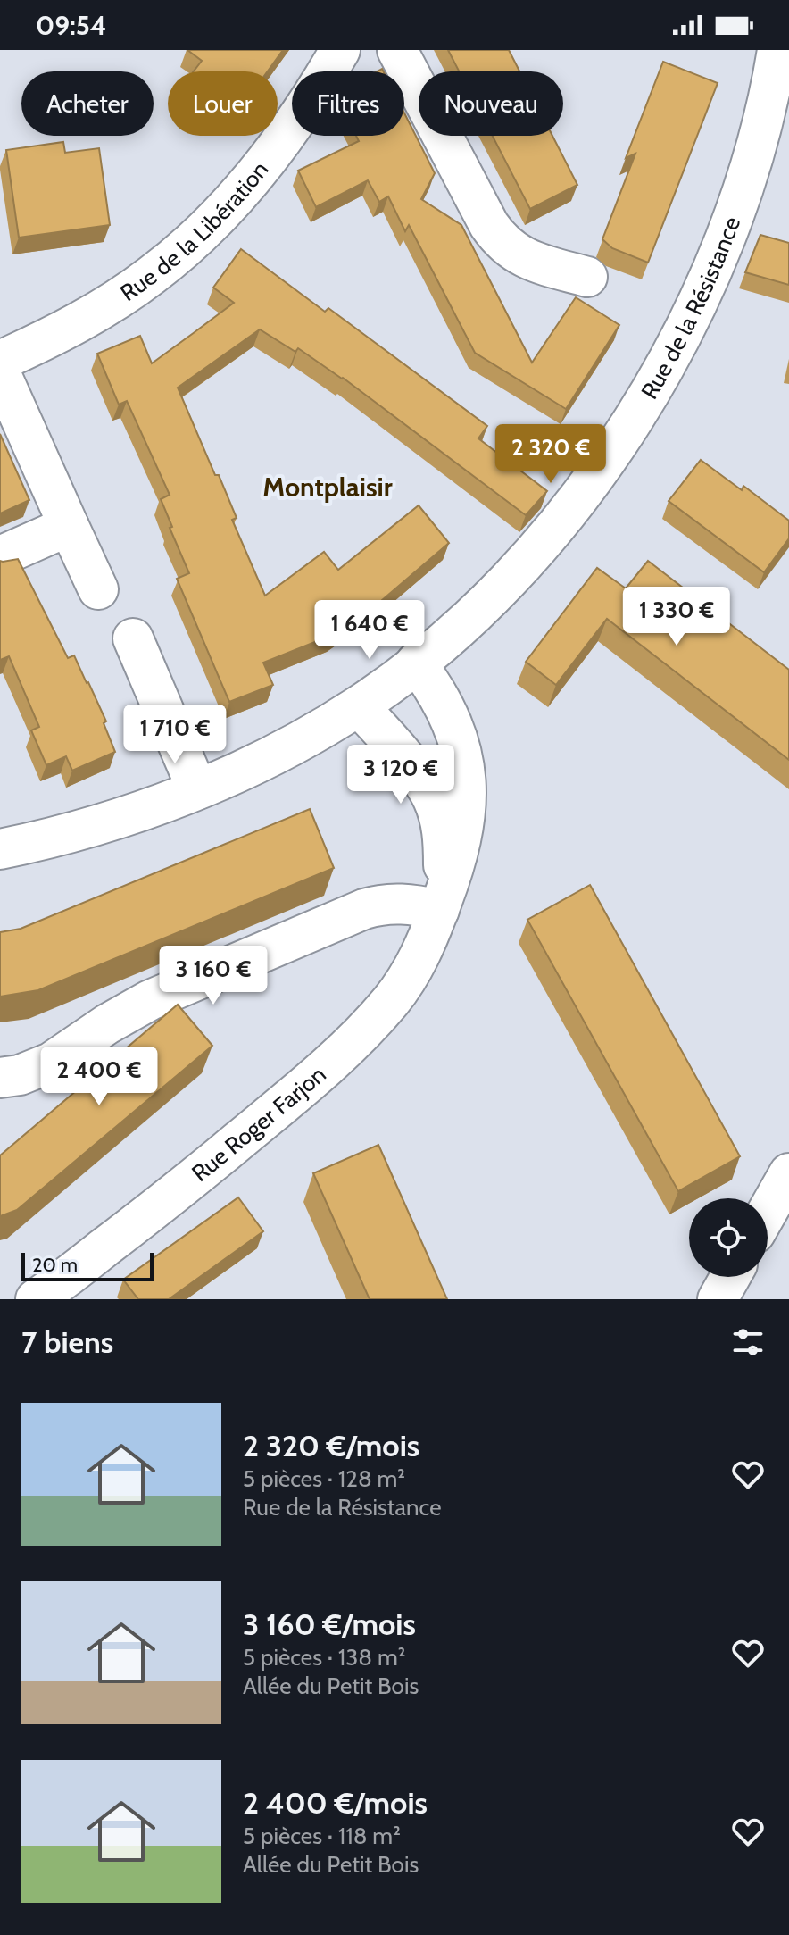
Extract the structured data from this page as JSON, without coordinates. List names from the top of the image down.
{
  "streets": {
    "street": ["Rue de la Libération", "Rue de la Résistance", "Rue Roger Farjon"]
  },
  "crossings": [
    ["Rue de la Résistance", "Rue Roger Farjon"]
  ],
  "districts": ["Montplaisir"],
  "scale_bar": "20 m",
  "page": {
    "status": "09:54",
    "chip": [
      "Acheter",
      "Louer",
      "Filtres",
      "Nouveau"
    ],
    "price": [
      "2 320 €",
      "1 330 €",
      "1 640 €",
      "1 710 €",
      "3 120 €",
      "3 160 €",
      "2 400 €"
    ],
    "scale": "20 m",
    "heading": "7 biens",
    "list": [
      {
        "name": "2 320 €/mois",
        "note": "5 pièces · 128 m² · Rue de la Résistance"
      },
      {
        "name": "3 160 €/mois",
        "note": "5 pièces · 138 m² · Allée du Petit Bois"
      },
      {
        "name": "2 400 €/mois",
        "note": "5 pièces · 118 m² · Allée du Petit Bois"
      }
    ]
  }
}
